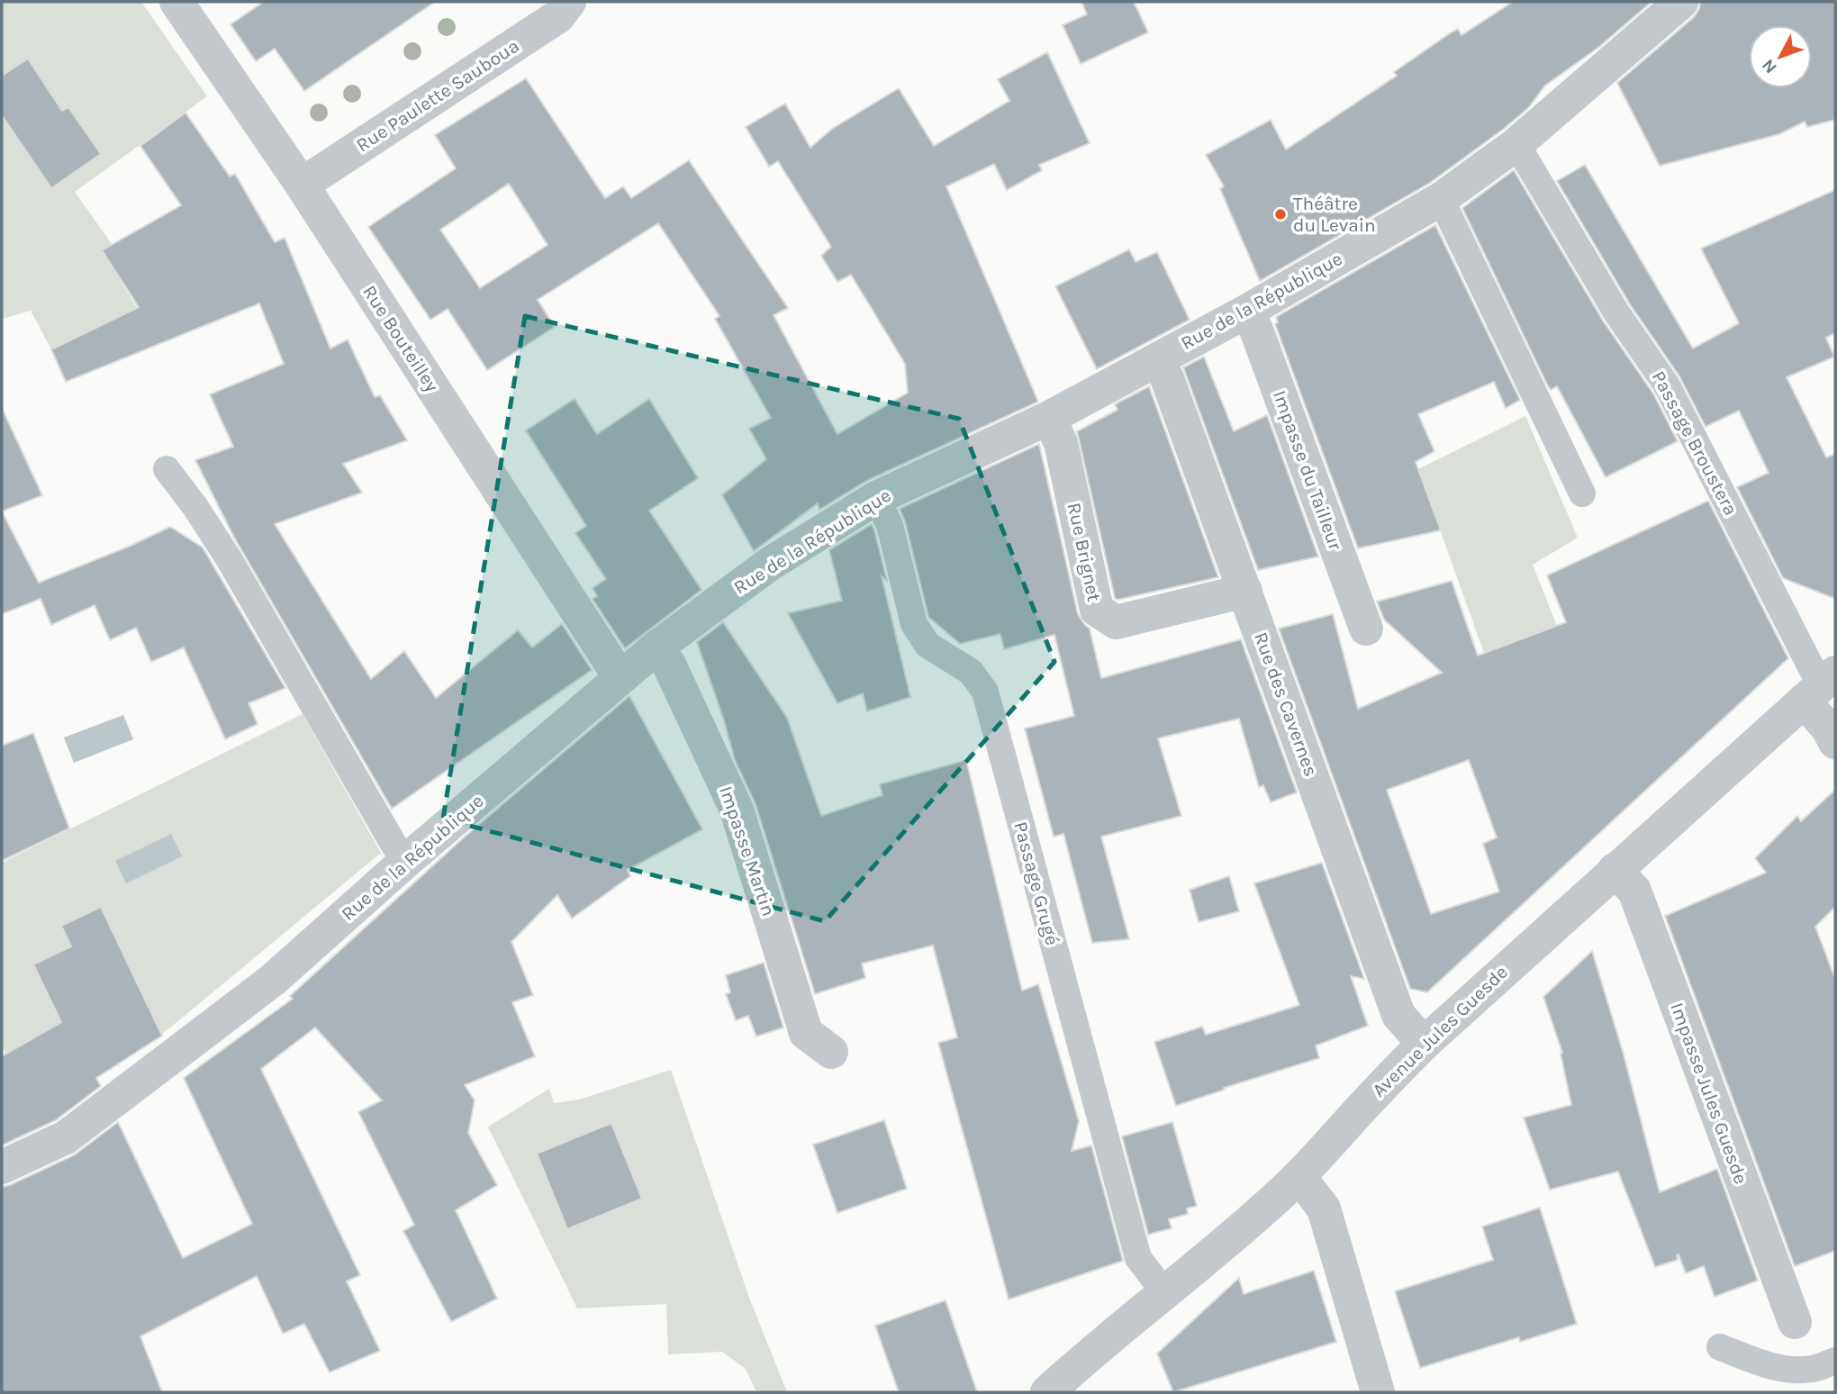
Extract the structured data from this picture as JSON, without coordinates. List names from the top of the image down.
{
  "streets": {
    "street": [
      "Rue Paulette Sauboua",
      "Rue de la République",
      "Rue Bouteilley",
      "Impasse du Tailleur",
      "Rue Brignet",
      "Rue des Cavernes",
      "Impasse Martin",
      "Avenue Jules Guesde",
      "Impasse Jules Guesde"
    ],
    "lane": ["Passage Broustera", "Passage Grugé"]
  },
  "crossings": [
    ["Rue Paulette Sauboua", "Rue Bouteilley"],
    ["Rue de la République", "Rue Bouteilley"],
    ["Rue de la République", "Passage Broustera"],
    ["Rue de la République", "Impasse du Tailleur"],
    ["Rue de la République", "Rue Brignet"],
    ["Rue de la République", "Rue des Cavernes"],
    ["Rue de la République", "Impasse Martin"],
    ["Rue de la République", "Passage Grugé"],
    ["Passage Broustera", "Avenue Jules Guesde"],
    ["Rue Brignet", "Rue des Cavernes"],
    ["Rue des Cavernes", "Avenue Jules Guesde"],
    ["Passage Grugé", "Avenue Jules Guesde"],
    ["Avenue Jules Guesde", "Impasse Jules Guesde"]
  ],
  "places": ["Théâtre du Levain"],
  "north": "bottom left"
}
